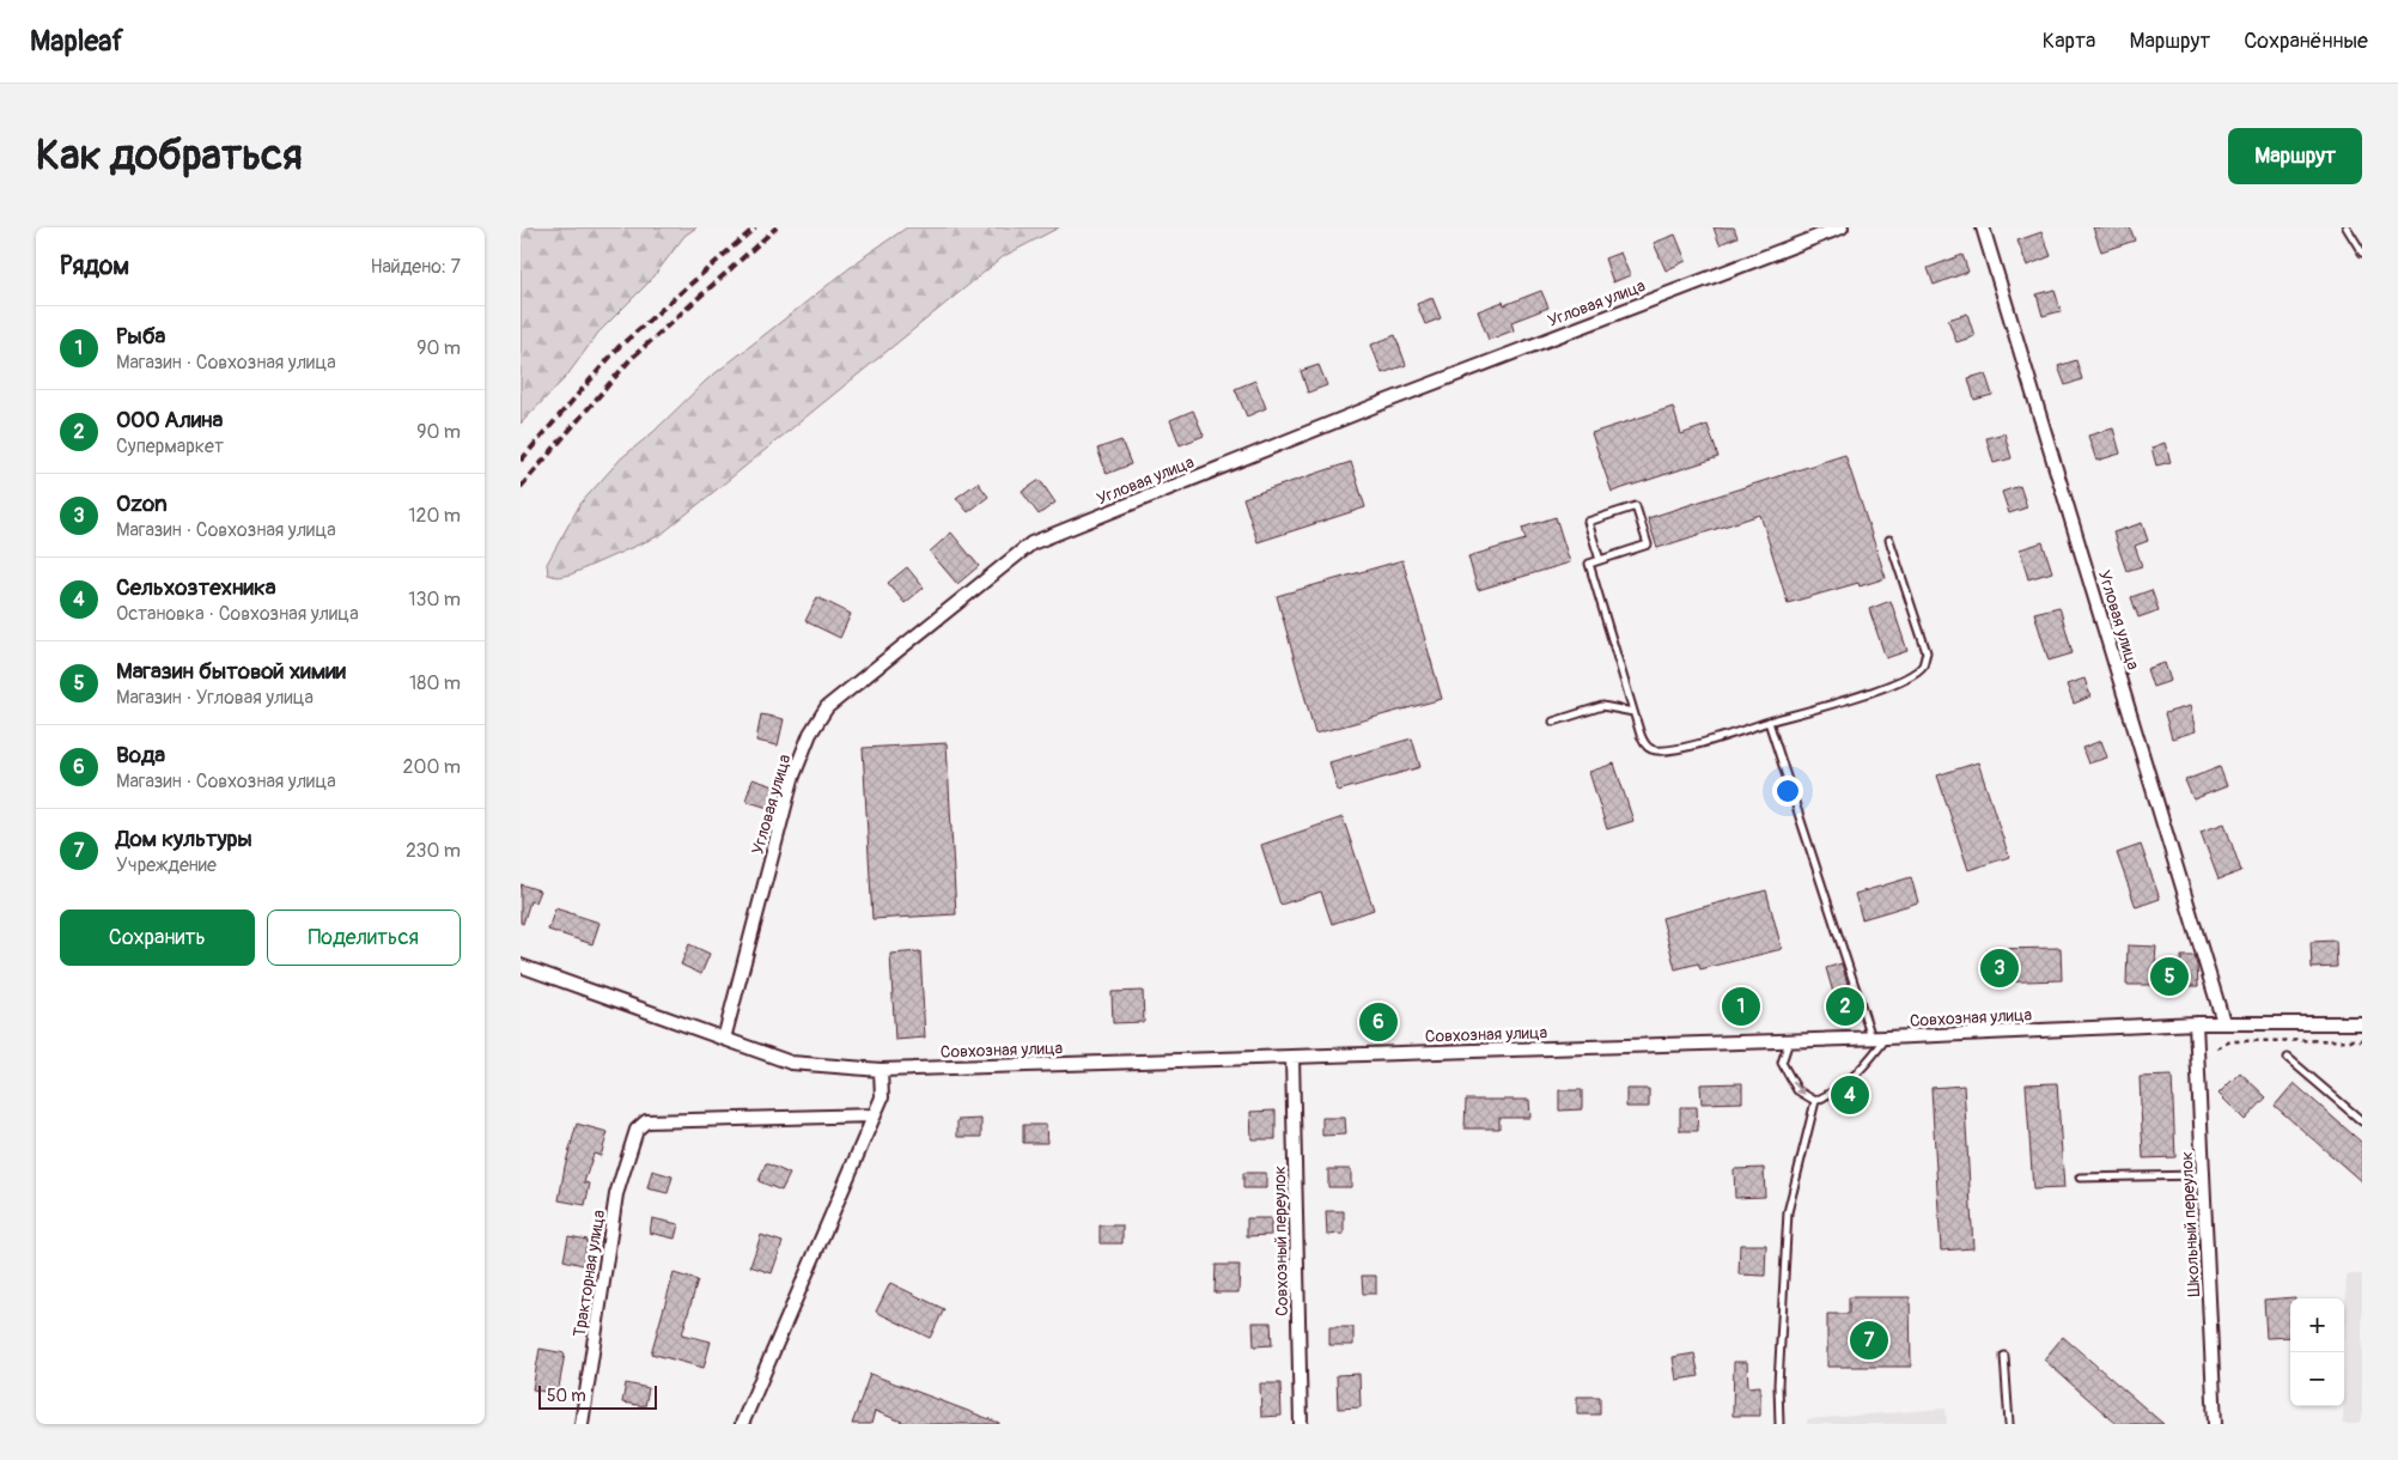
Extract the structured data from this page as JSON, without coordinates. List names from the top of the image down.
{
  "streets": {
    "street": [
      "Угловая улица",
      "Совхозная улица",
      "Школьный переулок",
      "Совхозный переулок",
      "Тракторная улица"
    ]
  },
  "crossings": [
    ["Угловая улица", "Совхозная улица"],
    ["Совхозная улица", "Школьный переулок"],
    ["Совхозная улица", "Совхозный переулок"]
  ],
  "scale_bar": "50 m",
  "page": {
    "header": "Mapleaf",
    "nav": ["Карта", "Маршрут", "Сохранённые"],
    "buttons": [
      "Маршрут",
      ["Сохранить", "Поделиться"]
    ],
    "title": "Как добраться",
    "heading": ["Рядом", "Найдено: 7"],
    "list": [
      {
        "mark": "1",
        "name": "Рыба",
        "note": "Магазин · Совхозная улица",
        "value": "90 m"
      },
      {
        "mark": "2",
        "name": "ООО Алина",
        "note": "Супермаркет",
        "value": "90 m"
      },
      {
        "mark": "3",
        "name": "Ozon",
        "note": "Магазин · Совхозная улица",
        "value": "120 m"
      },
      {
        "mark": "4",
        "name": "Сельхозтехника",
        "note": "Остановка · Совхозная улица",
        "value": "130 m"
      },
      {
        "mark": "5",
        "name": "Магазин бытовой химии",
        "note": "Магазин · Угловая улица",
        "value": "180 m"
      },
      {
        "mark": "6",
        "name": "Вода",
        "note": "Магазин · Совхозная улица",
        "value": "200 m"
      },
      {
        "mark": "7",
        "name": "Дом культуры",
        "note": "Учреждение",
        "value": "230 m"
      }
    ],
    "pins": [
      "3",
      "5",
      "1",
      "2",
      "6",
      "4",
      "7"
    ],
    "map_buttons": ["+", "−"],
    "scale": "50 m"
  }
}
